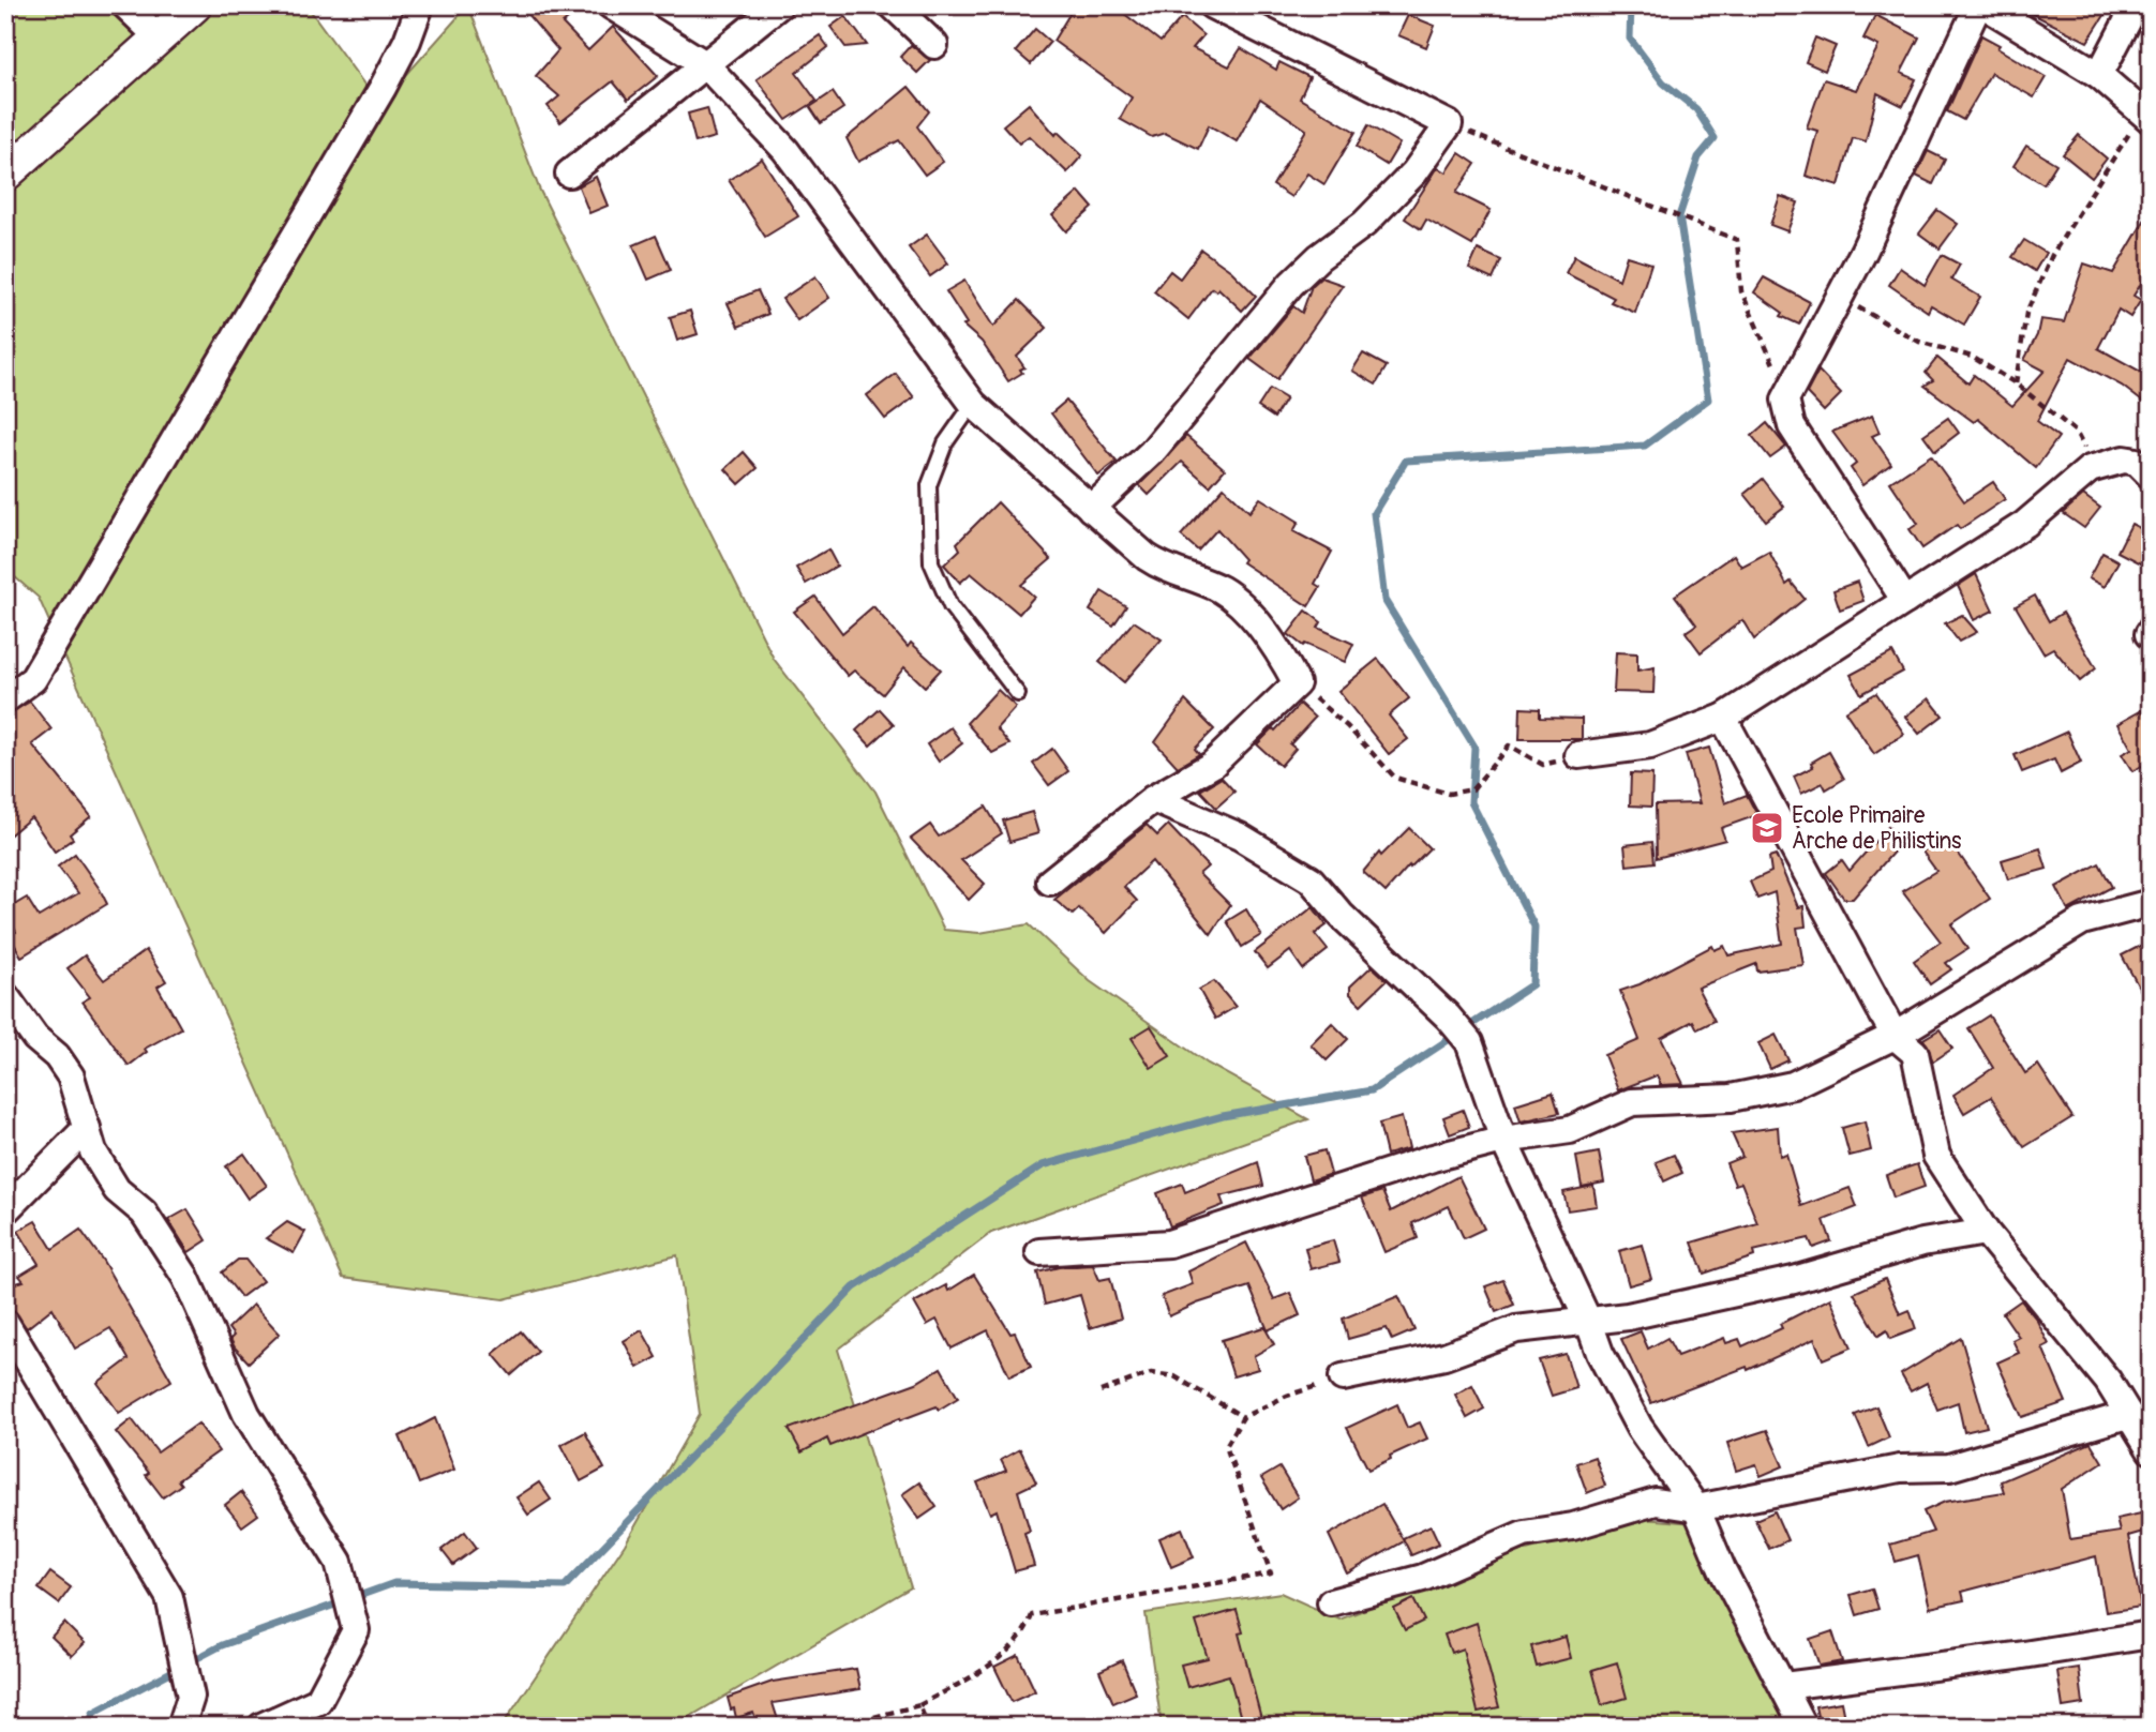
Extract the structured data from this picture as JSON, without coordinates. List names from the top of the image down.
{
  "places": {
    "school or university": ["Ecole Primaire Arche de Philistins"]
  }
}
